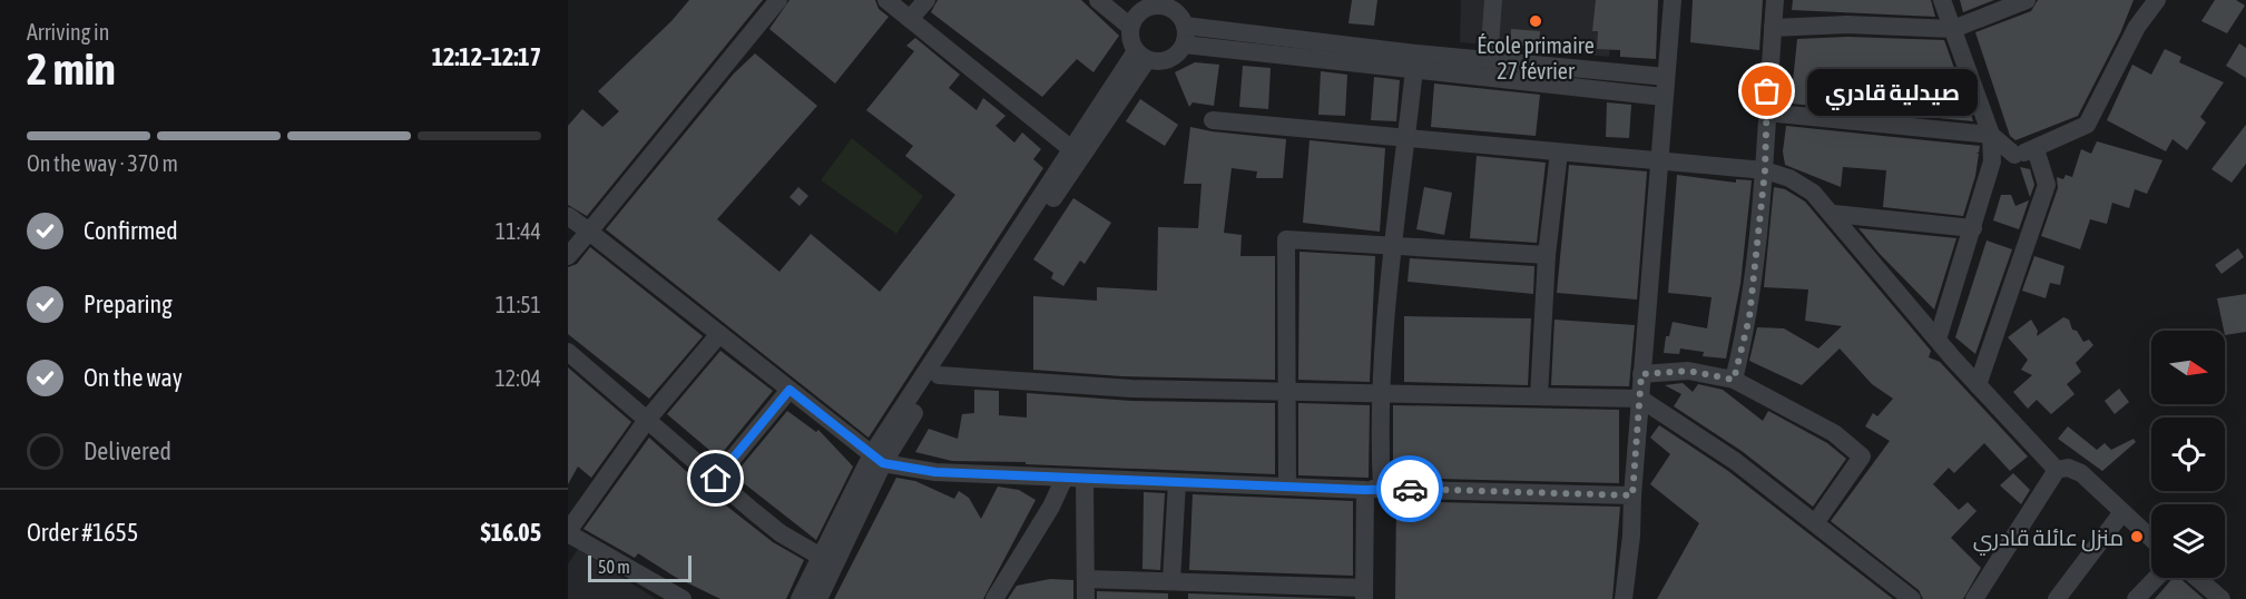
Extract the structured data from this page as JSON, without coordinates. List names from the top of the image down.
{
  "places": ["École primaire 27 février", "صيدلية قادري", "منزل عائلة قادري"],
  "scale_bar": "50 m",
  "north": "right",
  "page": {
    "heading": ["2 min", "Arriving in", "12:12–12:17"],
    "panel": ["Order #1655", "$16.05"],
    "bubble": "صيدلية قادري",
    "bar": "On the way · 370 m",
    "list": [
      ["Confirmed", "11:44"],
      ["Preparing", "11:51"],
      ["On the way", "12:04"],
      "Delivered"
    ],
    "scale": "50 m"
  }
}
